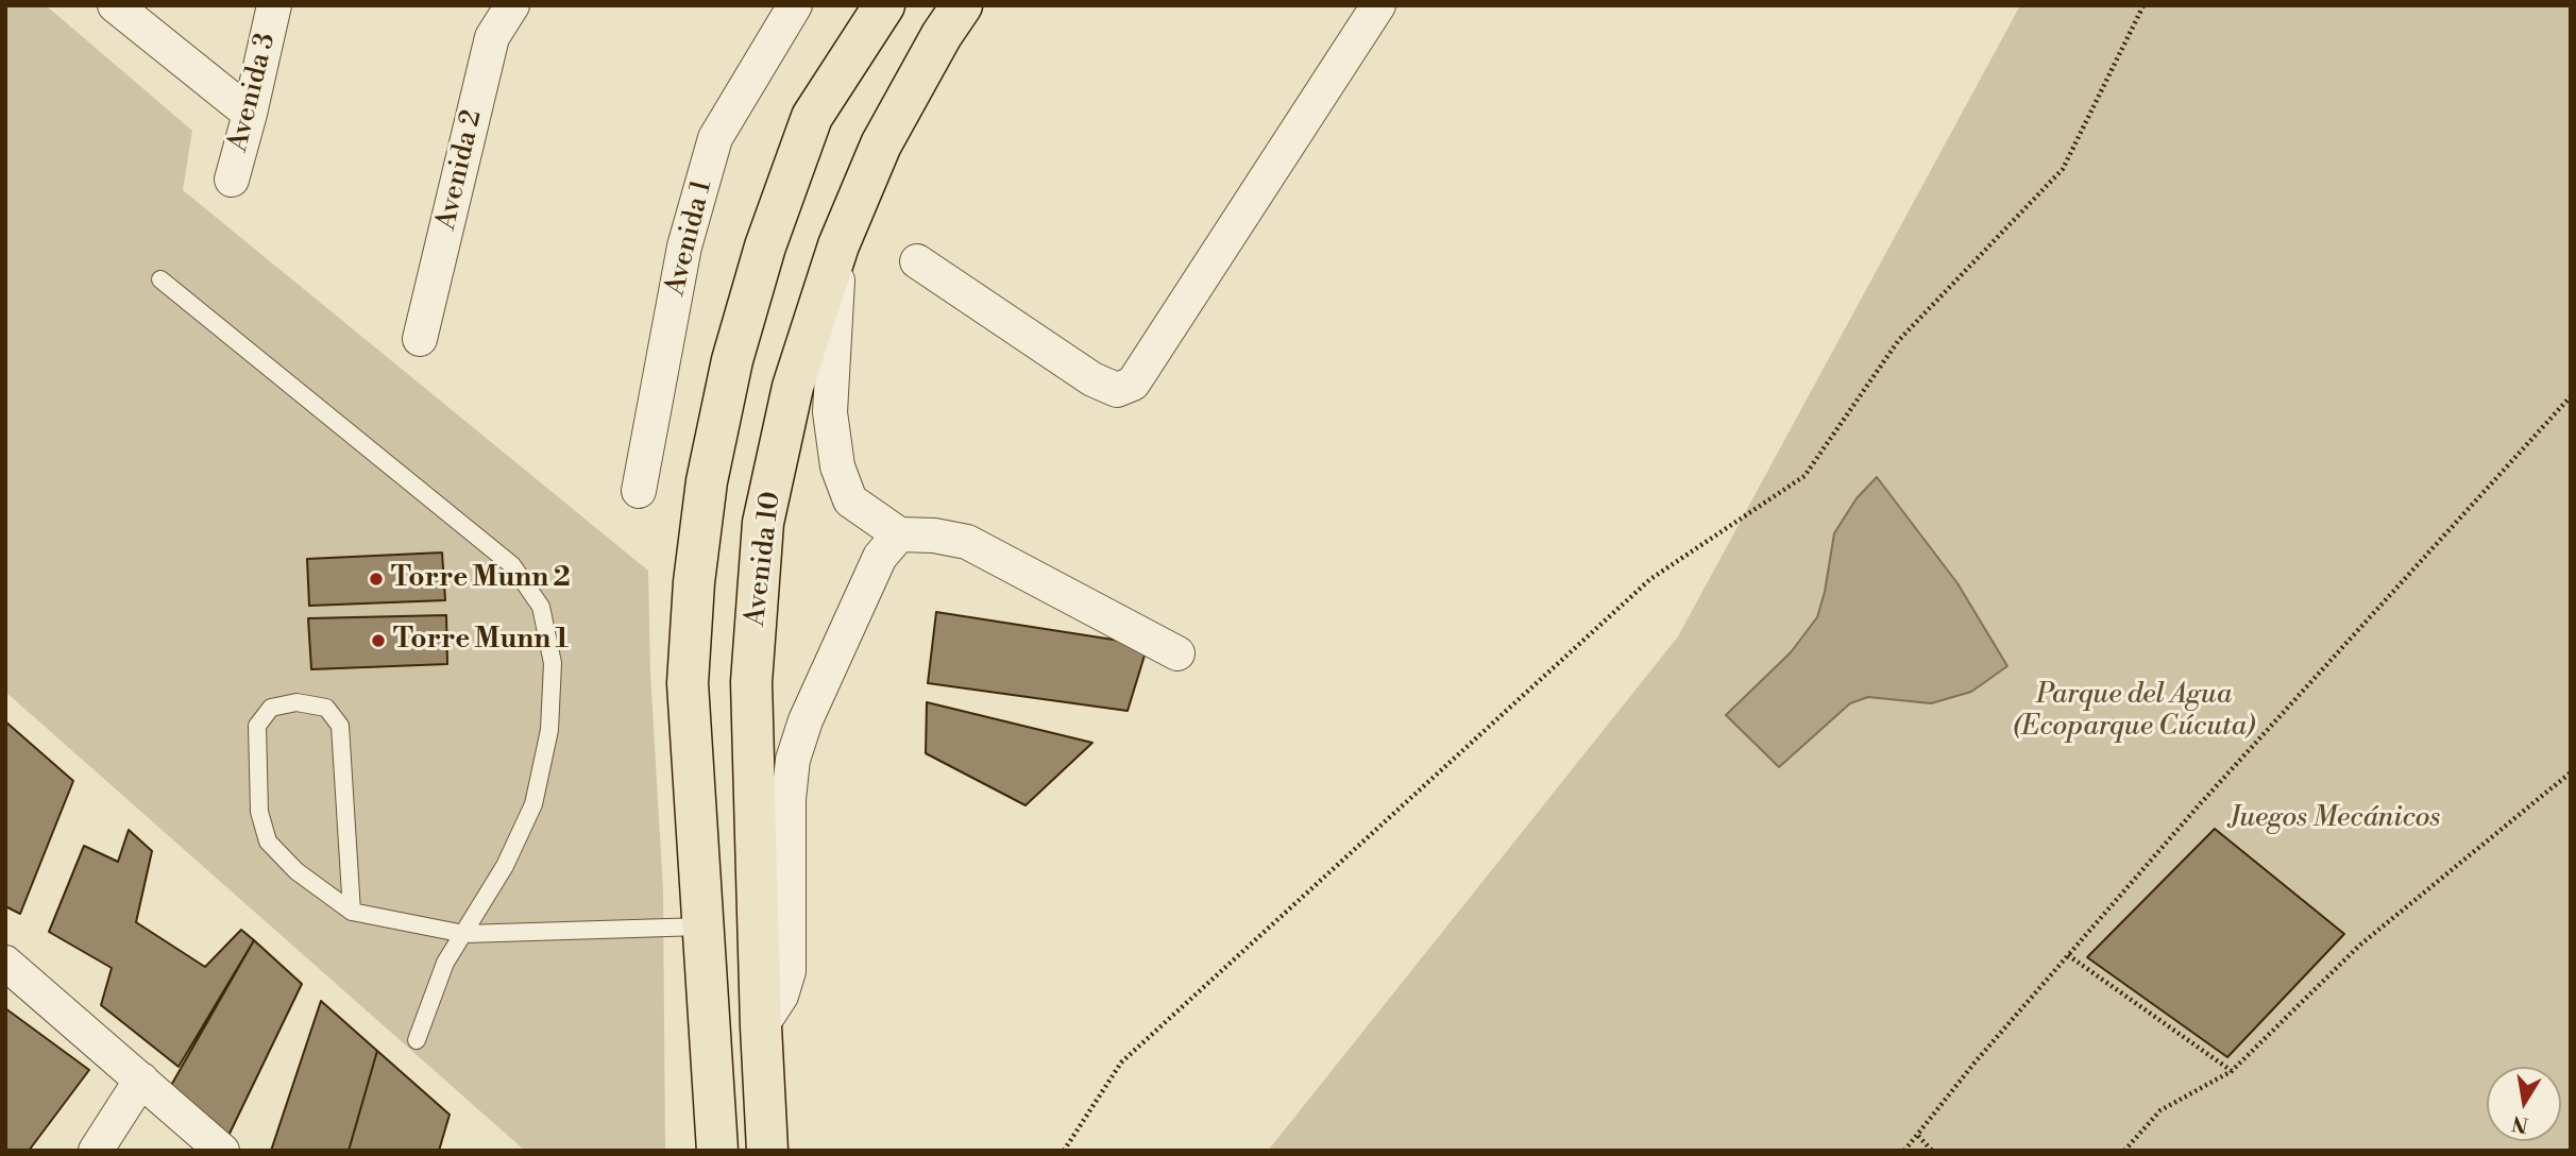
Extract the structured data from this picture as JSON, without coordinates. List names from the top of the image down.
{
  "streets": {
    "main road": ["Avenida 10"],
    "street": ["Avenida 3", "Avenida 2", "Avenida 1"]
  },
  "parks": ["Parque del Agua (Ecoparque Cúcuta)", "Juegos Mecánicos"],
  "places": ["Torre Munn 2", "Torre Munn 1"],
  "north": "bottom"
}
